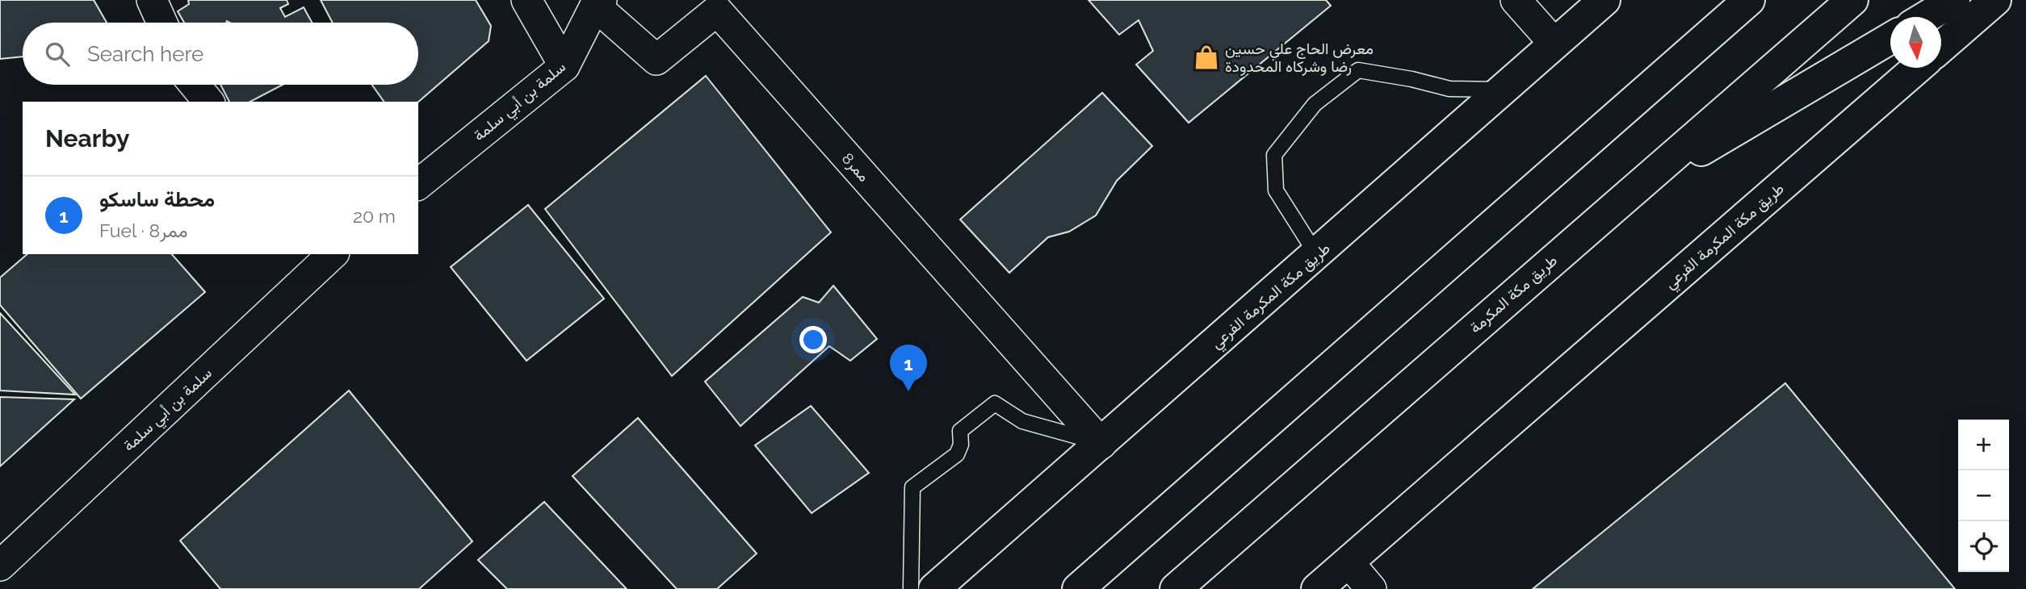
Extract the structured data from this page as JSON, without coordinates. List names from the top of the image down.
{
  "streets": {
    "main road": ["طريق مكة المكرمة الفرعي", "طريق مكة المكرمة"],
    "street": ["سلمة بن أبي سلمة", "ممر8"]
  },
  "crossings": [
    ["سلمة بن أبي سلمة", "ممر8"],
    ["ممر8", "طريق مكة المكرمة الفرعي"]
  ],
  "places": {
    "shop": ["معرض الحاج علي حسين رضا وشركاه المحدودة"]
  },
  "north": "bottom",
  "page": {
    "search": "Search here",
    "heading": "Nearby",
    "list": [
      {
        "mark": "1",
        "name": "محطة ساسكو",
        "note": "Fuel · ممر8",
        "value": "20 m"
      }
    ],
    "pins": "1",
    "map_buttons": ["+", "−"]
  }
}
